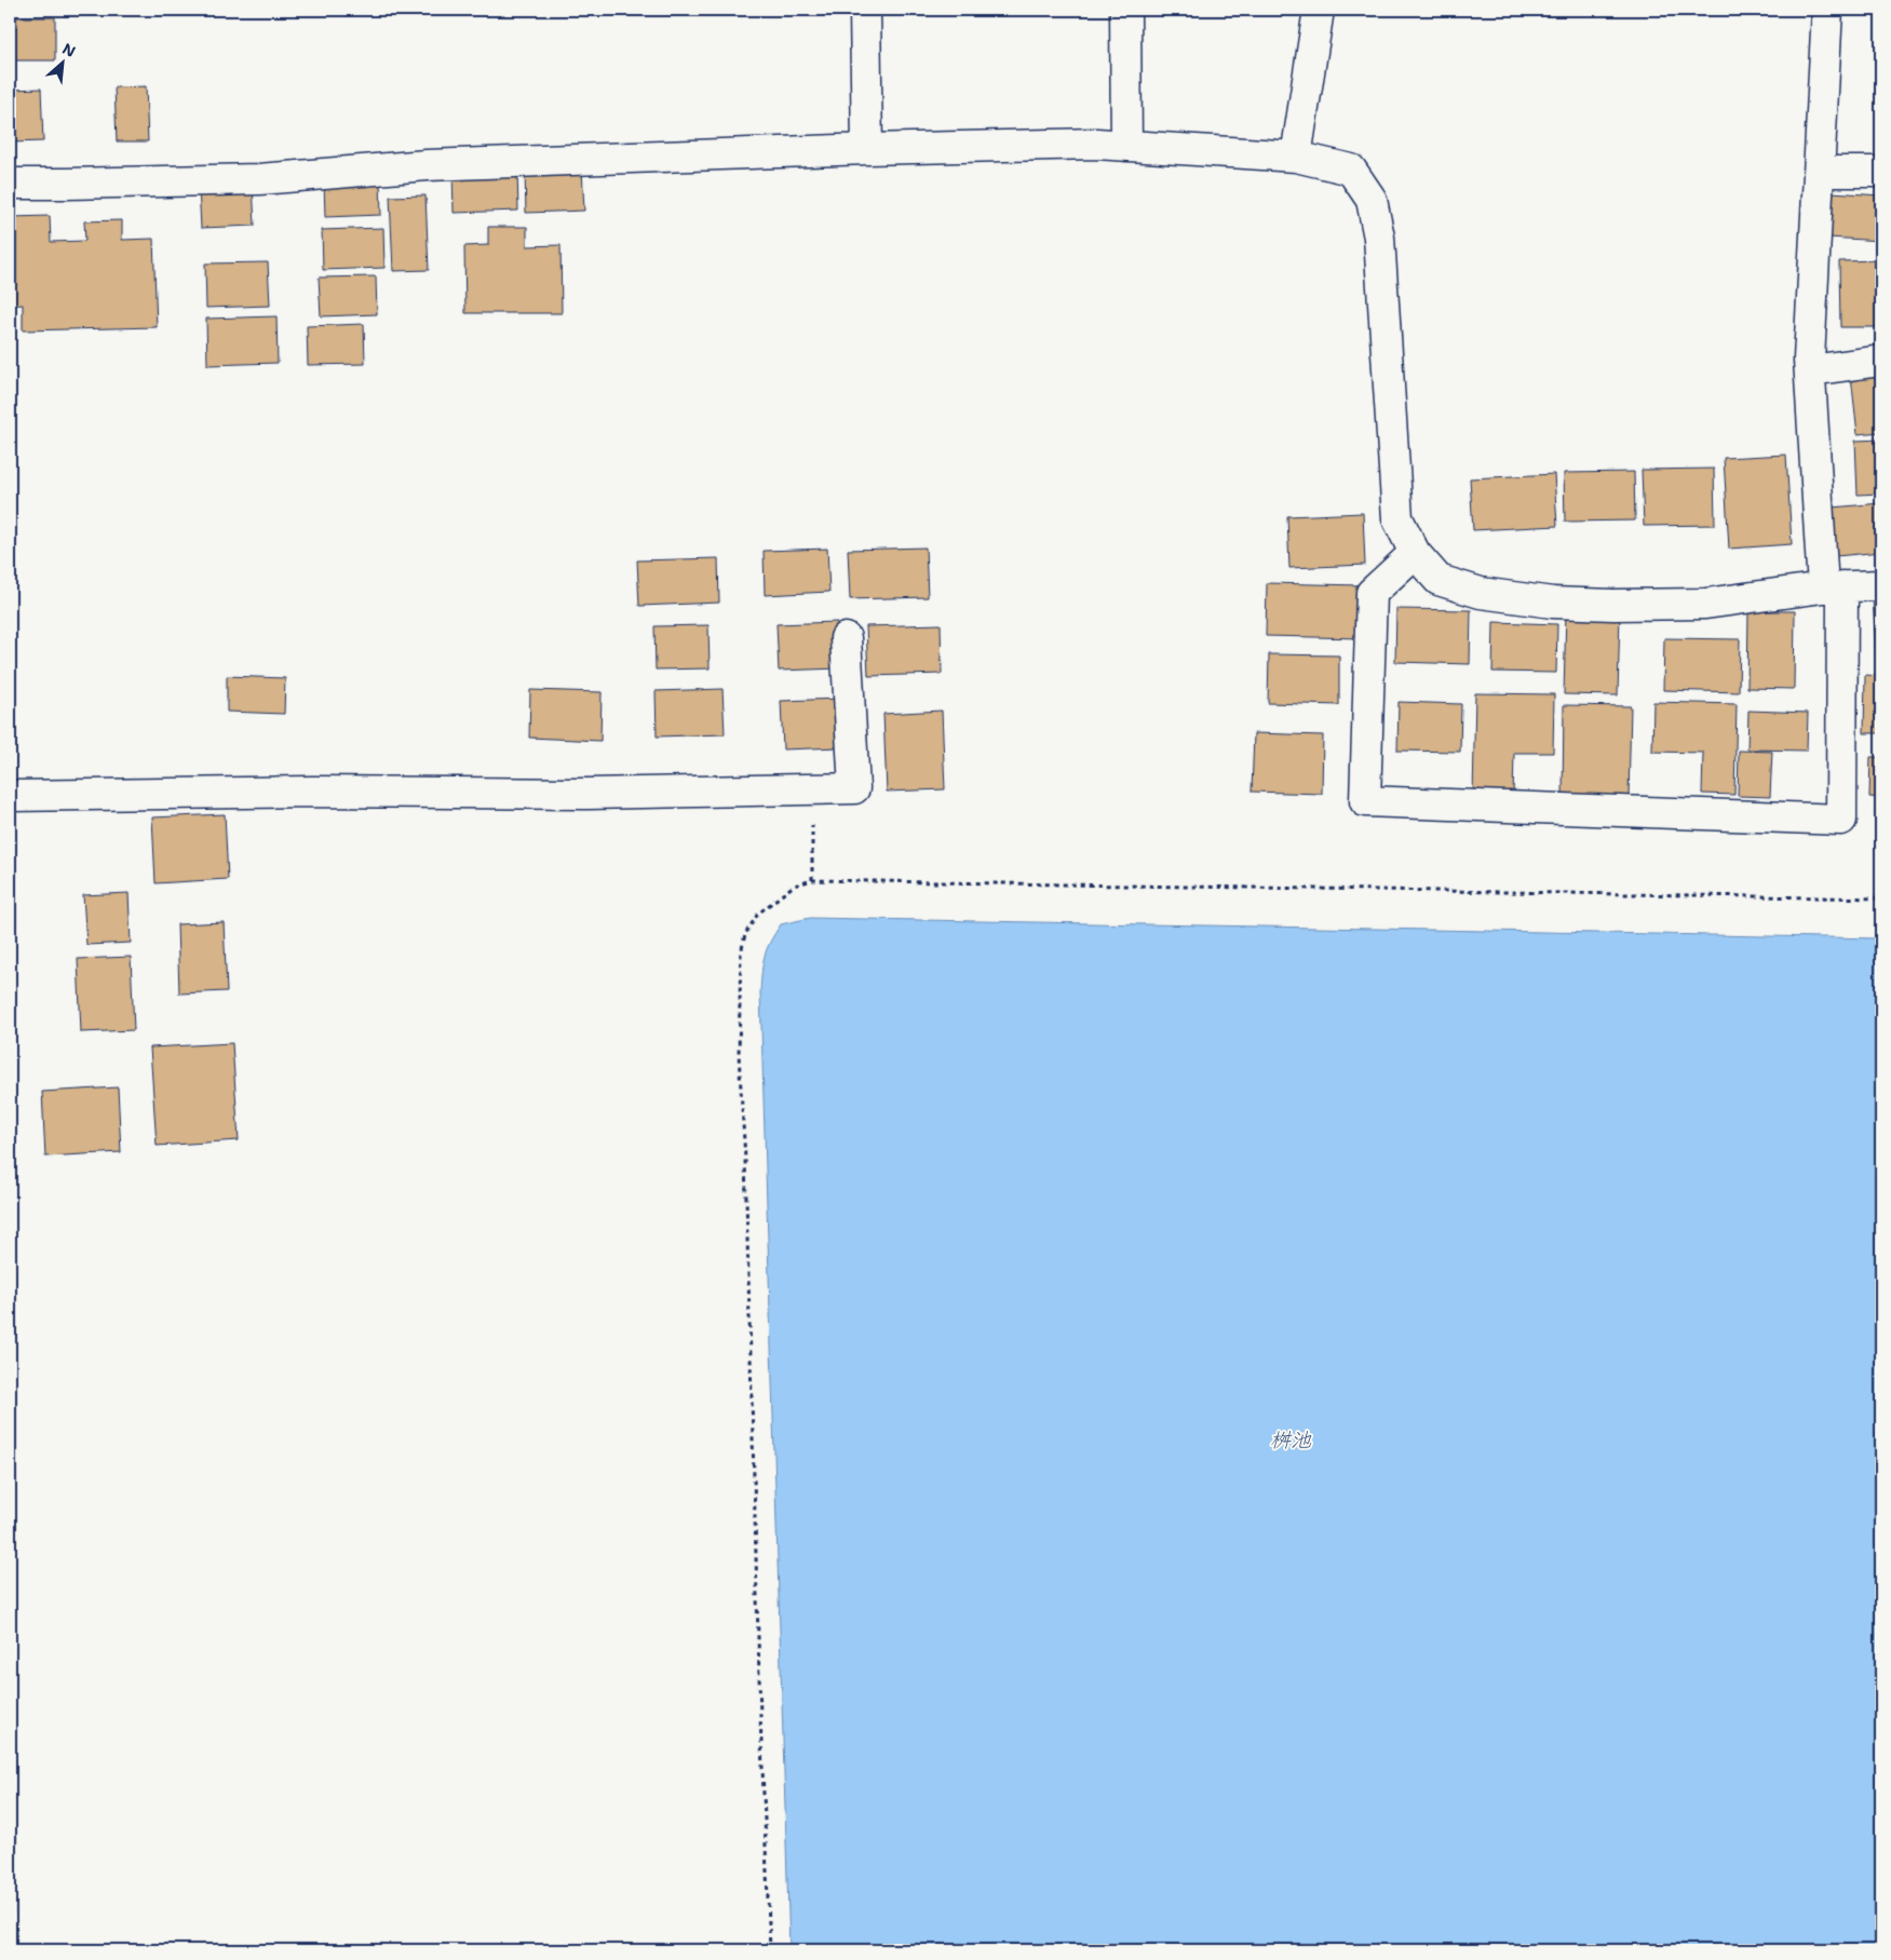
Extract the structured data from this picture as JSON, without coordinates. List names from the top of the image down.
{
  "water": ["桝池"],
  "north": "top right"
}
